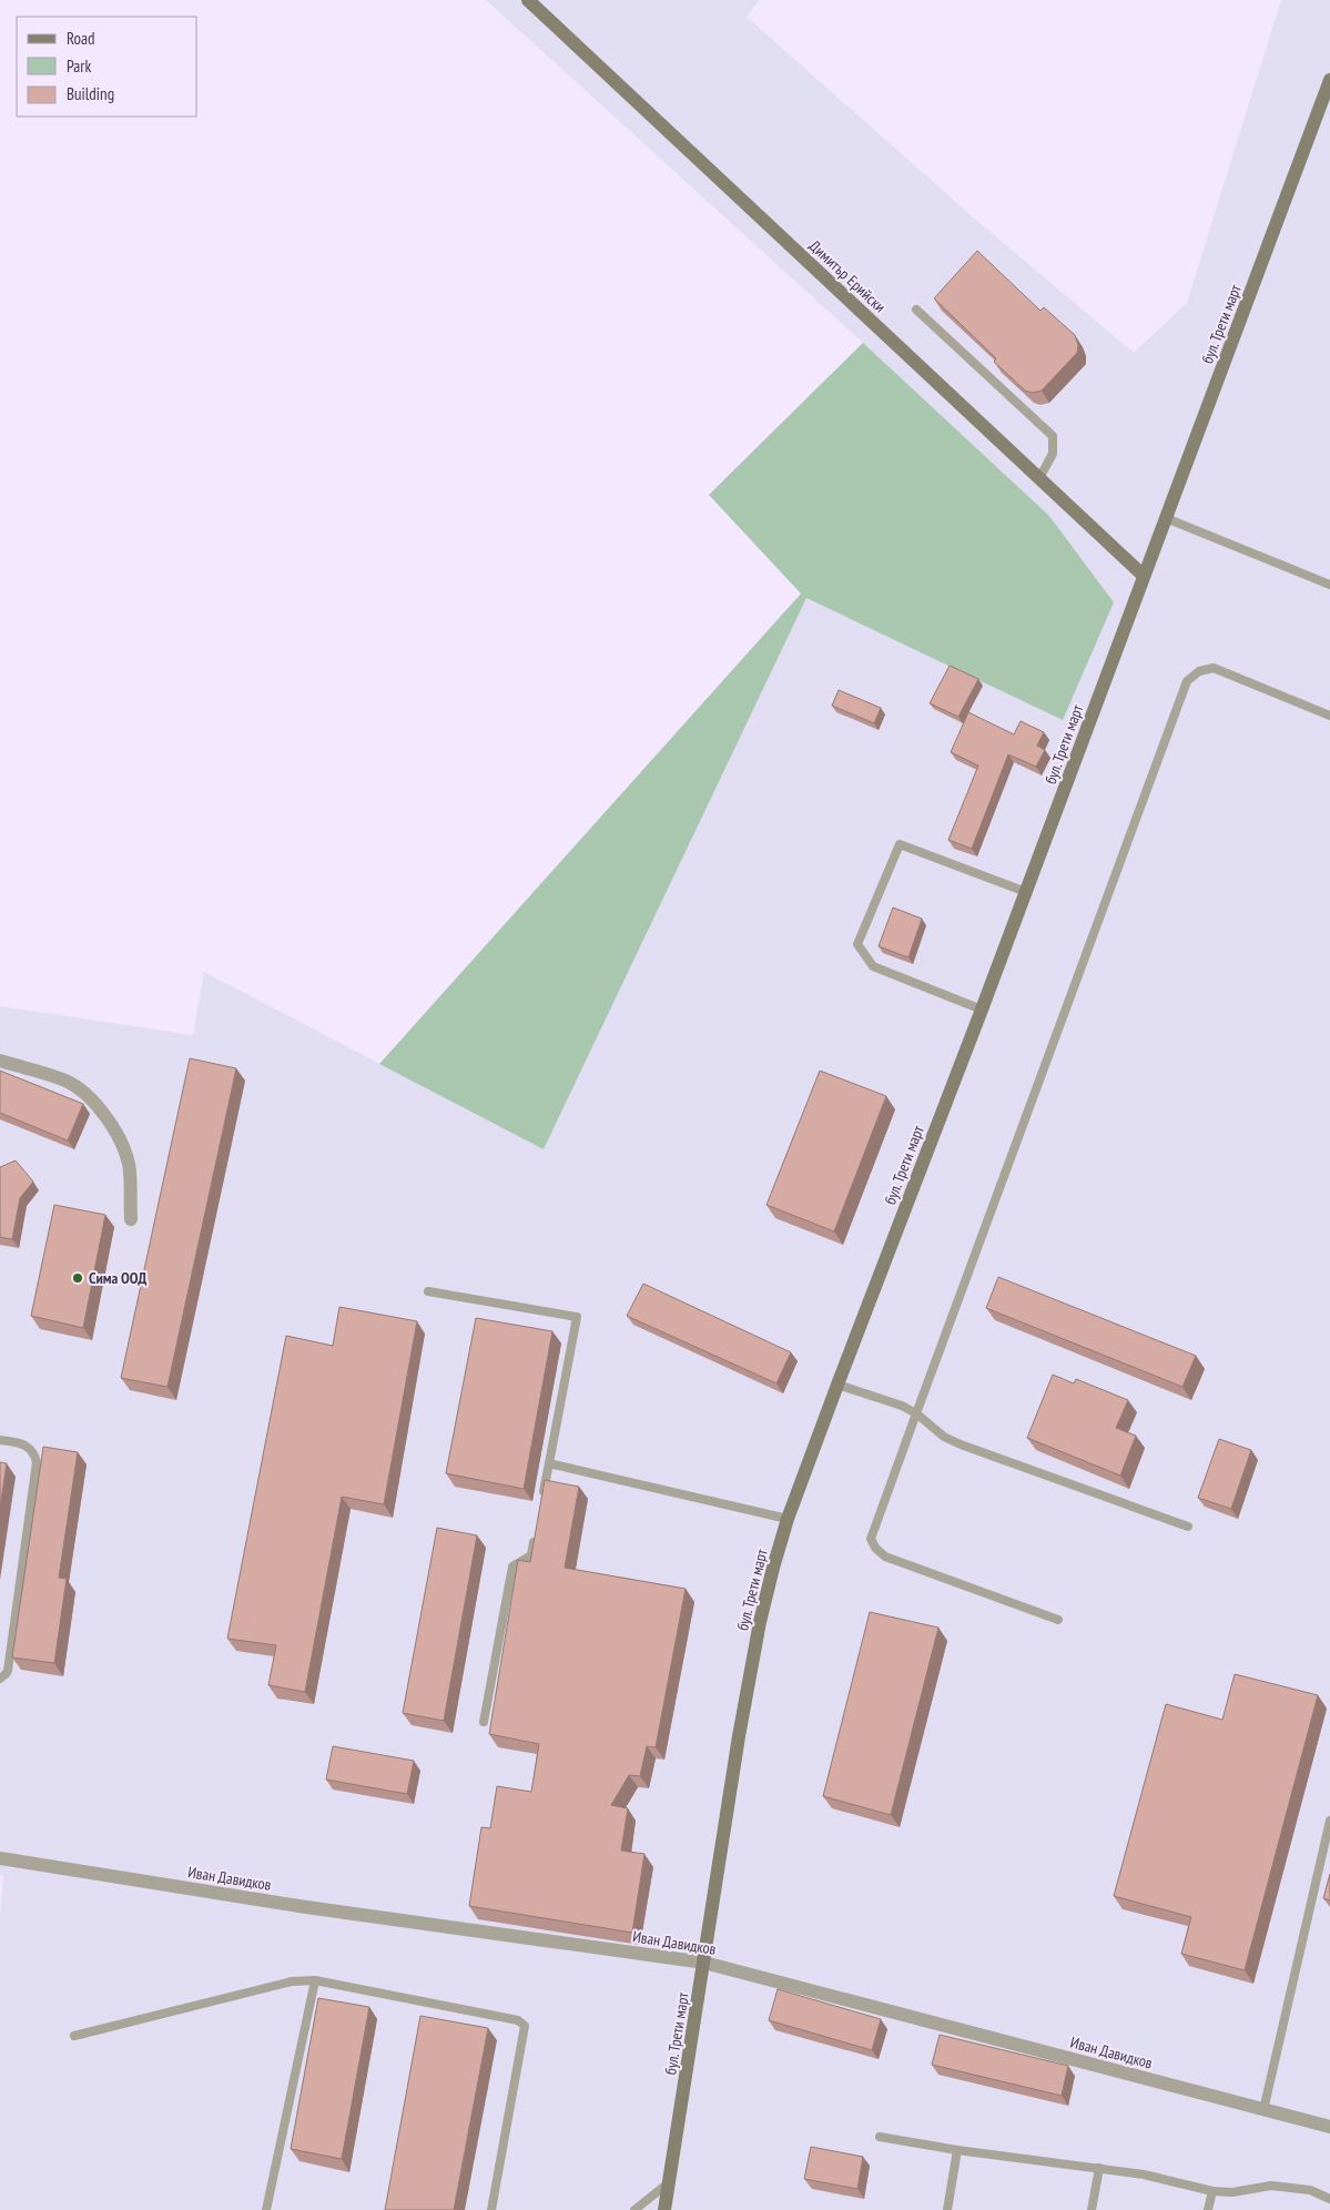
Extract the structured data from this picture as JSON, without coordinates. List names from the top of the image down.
{
  "streets": {
    "main road": ["Димитър Ерийски", "бул. Трети март"],
    "street": ["Иван Давидков"]
  },
  "crossings": [
    ["Димитър Ерийски", "бул. Трети март"],
    ["бул. Трети март", "Иван Давидков"]
  ],
  "places": ["Сима ООД"],
  "legend": ["Road", "Park", "Building"]
}
